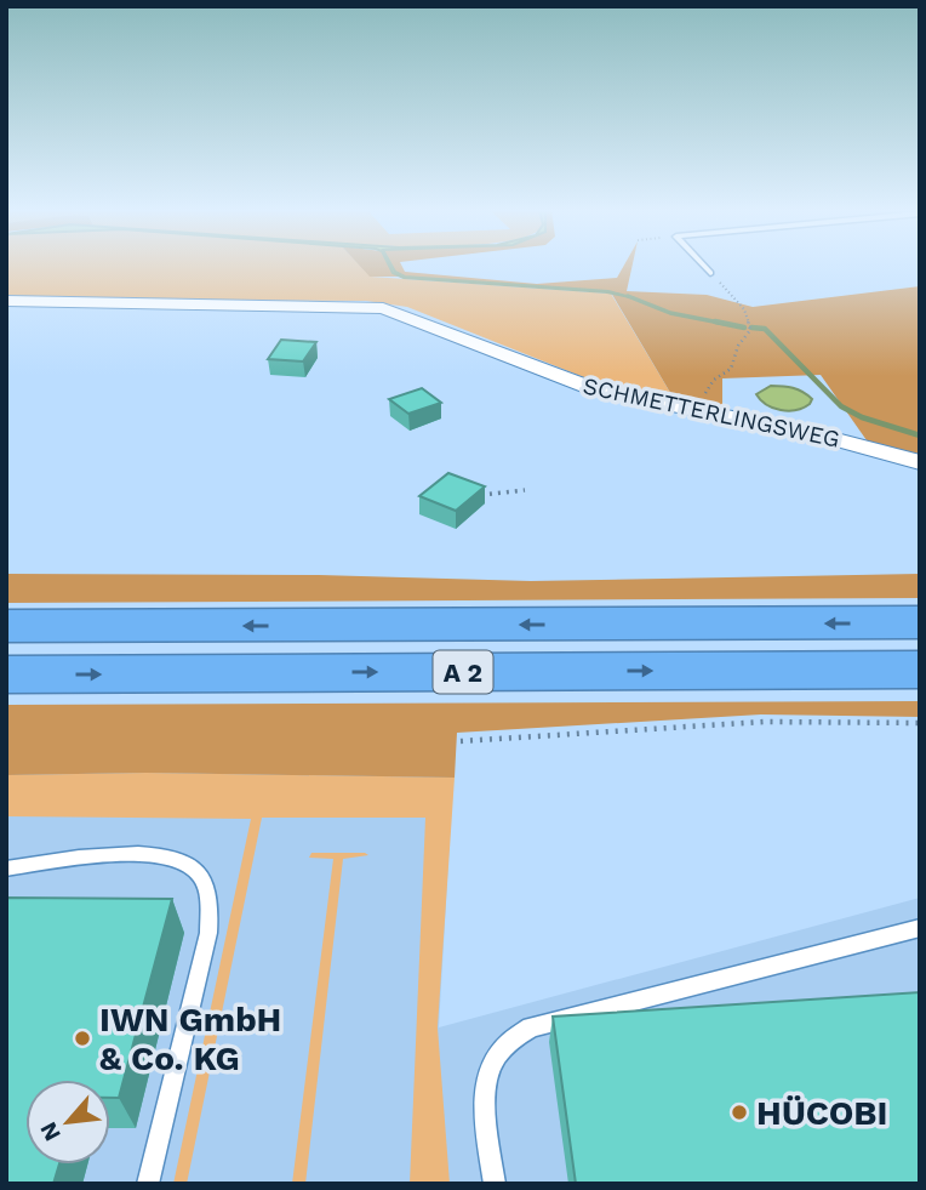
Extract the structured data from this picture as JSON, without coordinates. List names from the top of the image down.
{
  "streets": {
    "highway": ["A 2"],
    "street": ["SCHMETTERLINGSWEG"]
  },
  "places": ["IWN GmbH & Co. KG", "HÜCOBI"],
  "north": "bottom left"
}
